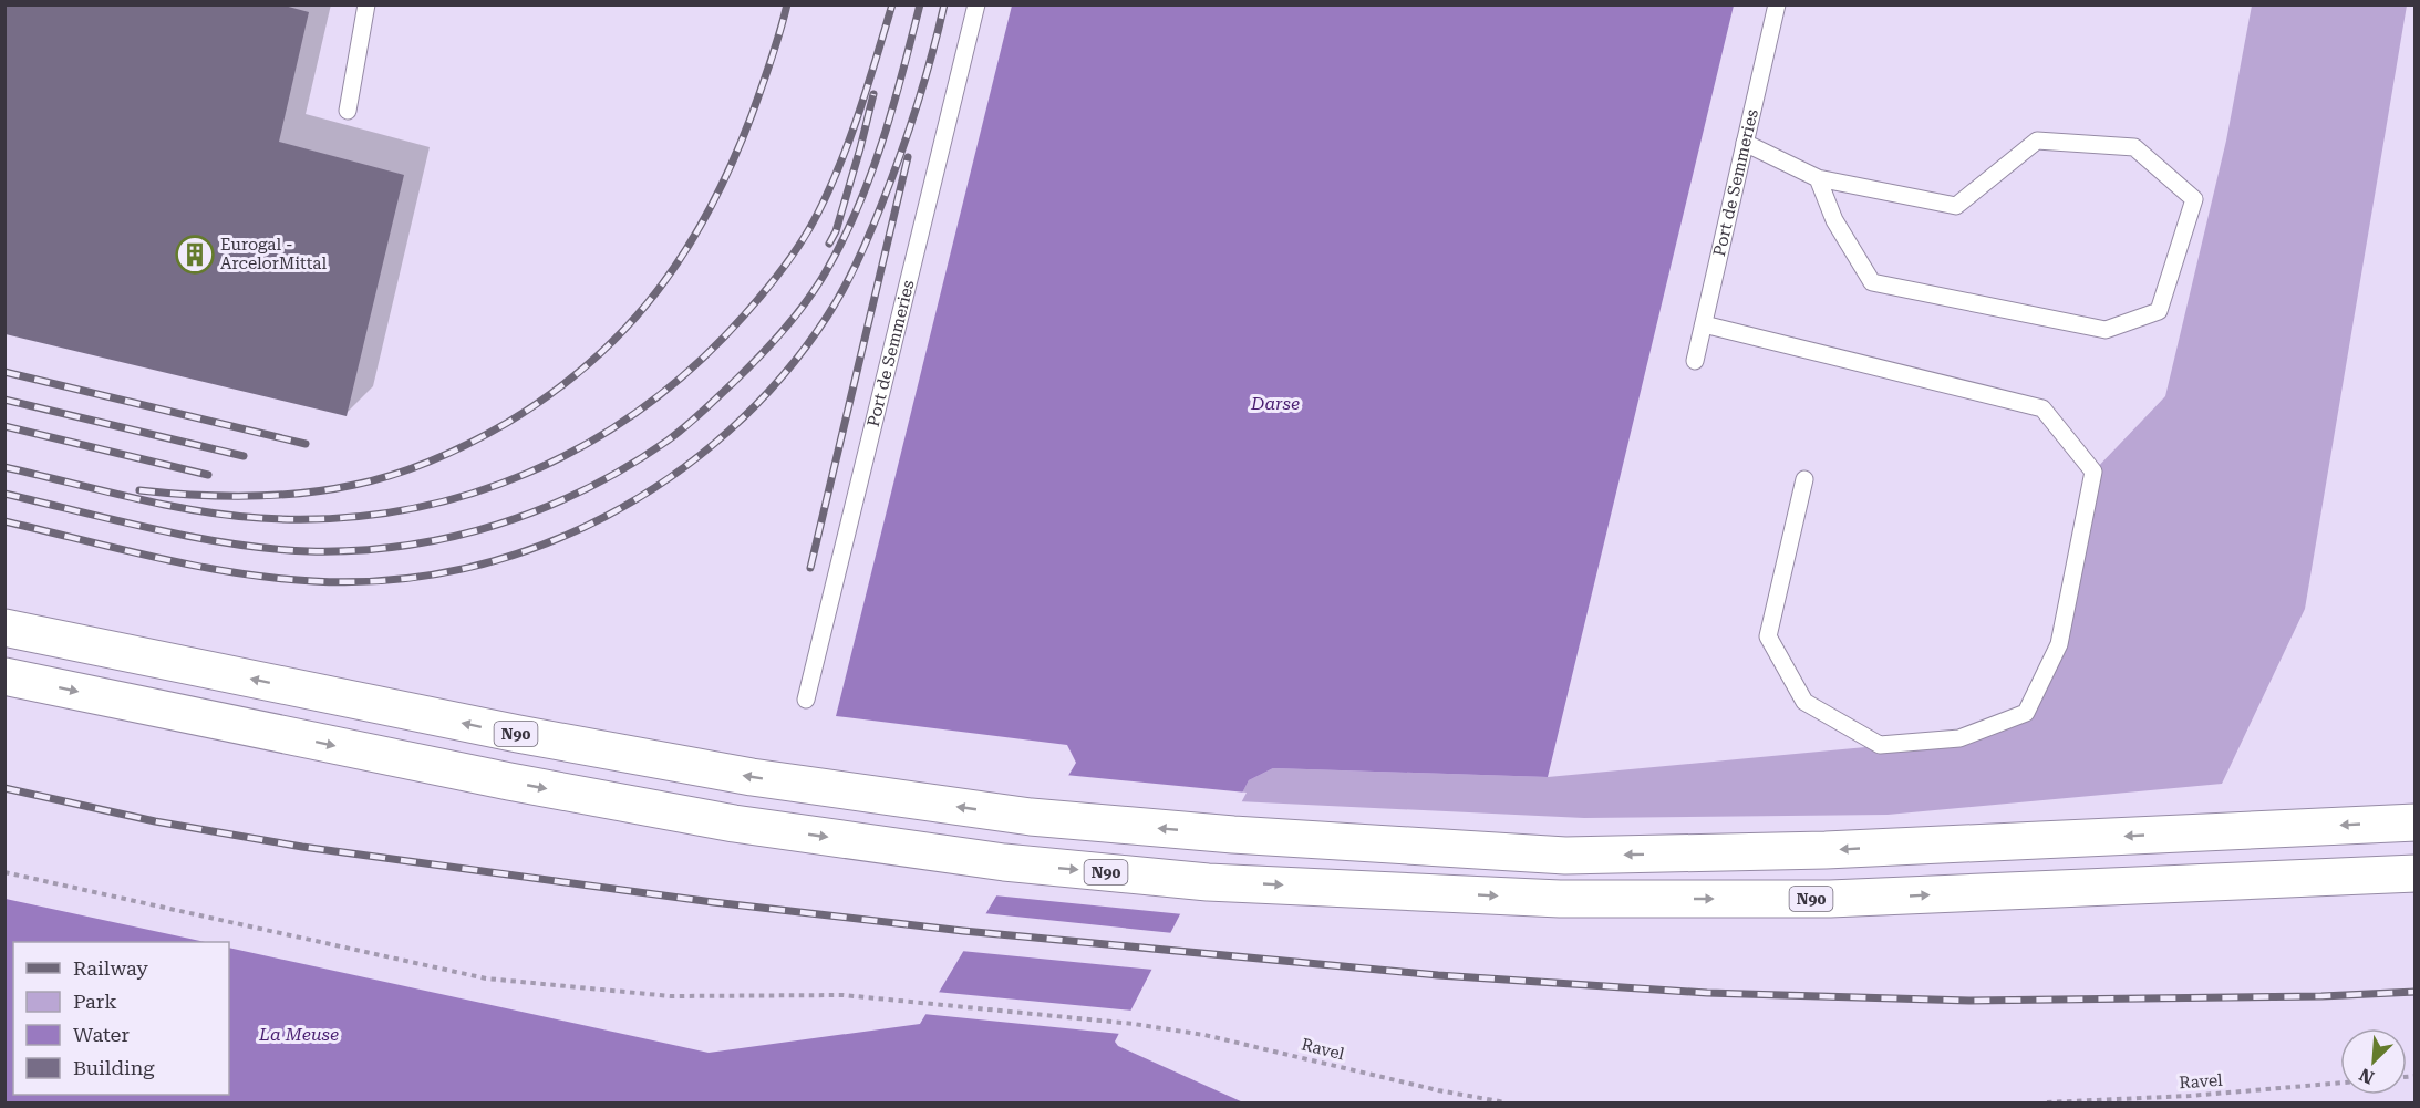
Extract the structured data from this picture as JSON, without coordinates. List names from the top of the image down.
{
  "streets": {
    "highway": ["N90"],
    "lane": ["Port de Semmeries"],
    "path": ["Ravel"]
  },
  "water": ["Darse", "La Meuse"],
  "places": {
    "building": ["Eurogal - ArcelorMittal"]
  },
  "legend": [
    "Railway",
    "Park",
    "Water",
    "Building"
  ],
  "north": "bottom left"
}
